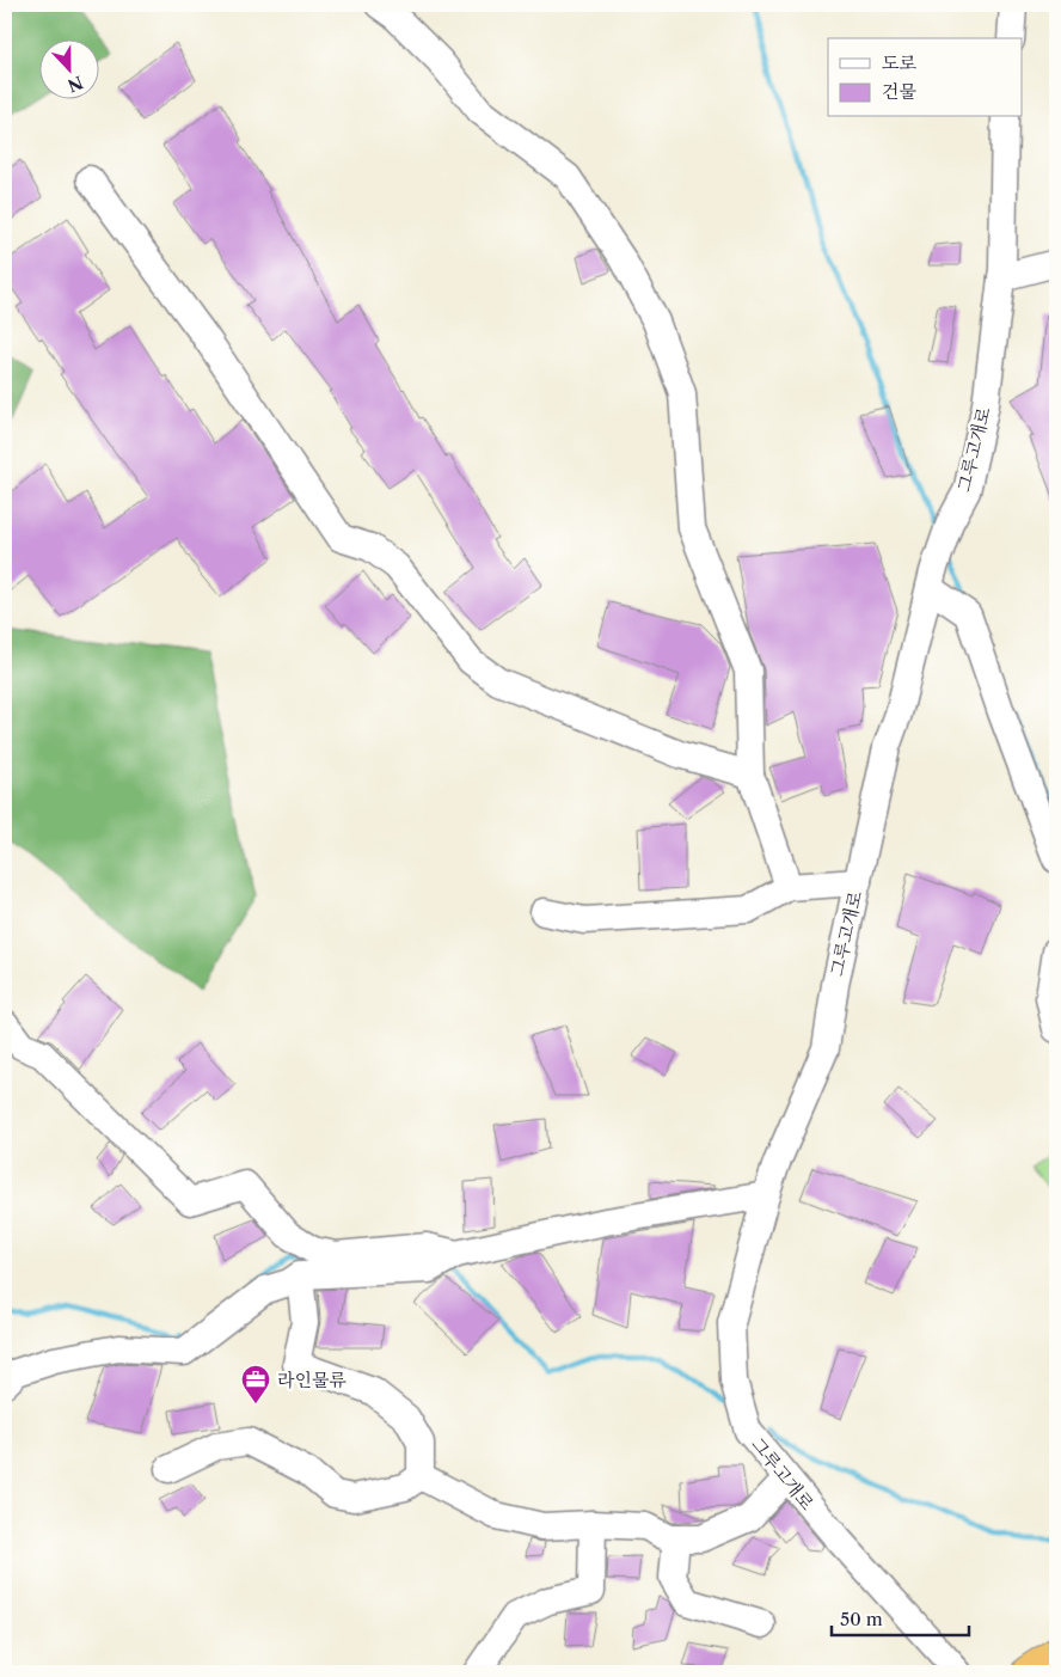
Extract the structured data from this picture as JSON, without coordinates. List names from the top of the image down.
{
  "streets": {
    "street": ["그루고개로"]
  },
  "places": {
    "office": ["라인물류"]
  },
  "legend": ["도로", "건물"],
  "scale_bar": "50 m",
  "north": "bottom"
}
